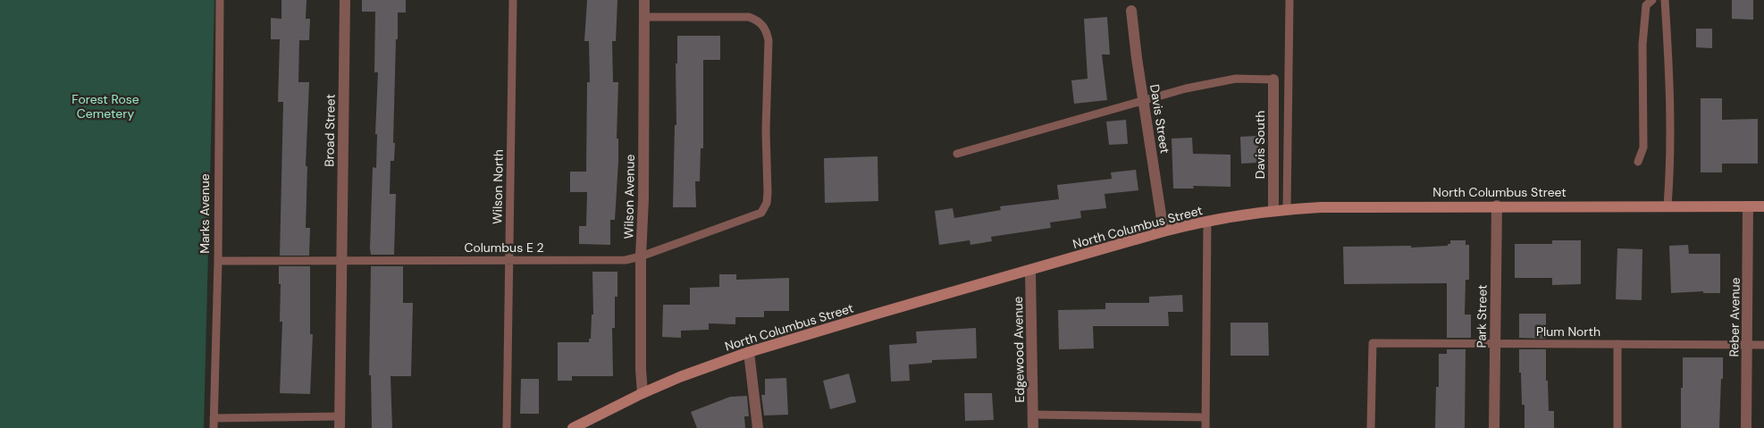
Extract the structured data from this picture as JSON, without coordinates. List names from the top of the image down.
{
  "streets": {
    "main road": ["North Columbus Street"],
    "street": [
      "Davis Street",
      "Broad Street",
      "Davis South",
      "Wilson Avenue",
      "Park Street",
      "Reber Avenue",
      "Edgewood Avenue"
    ],
    "lane": [
      "Wilson North",
      "Marks Avenue",
      "Columbus E 2",
      "Plum North"
    ]
  },
  "crossings": [
    ["Davis Street", "North Columbus Street"],
    ["Broad Street", "Columbus E 2"],
    ["Davis South", "North Columbus Street"],
    ["Wilson North", "Columbus E 2"],
    ["North Columbus Street", "Wilson Avenue"],
    ["North Columbus Street", "Park Street"],
    ["North Columbus Street", "Reber Avenue"],
    ["North Columbus Street", "Edgewood Avenue"],
    ["Wilson Avenue", "Columbus E 2"],
    ["Marks Avenue", "Columbus E 2"],
    ["Park Street", "Plum North"],
    ["Reber Avenue", "Plum North"]
  ],
  "parks": ["Forest Rose Cemetery"]
}
